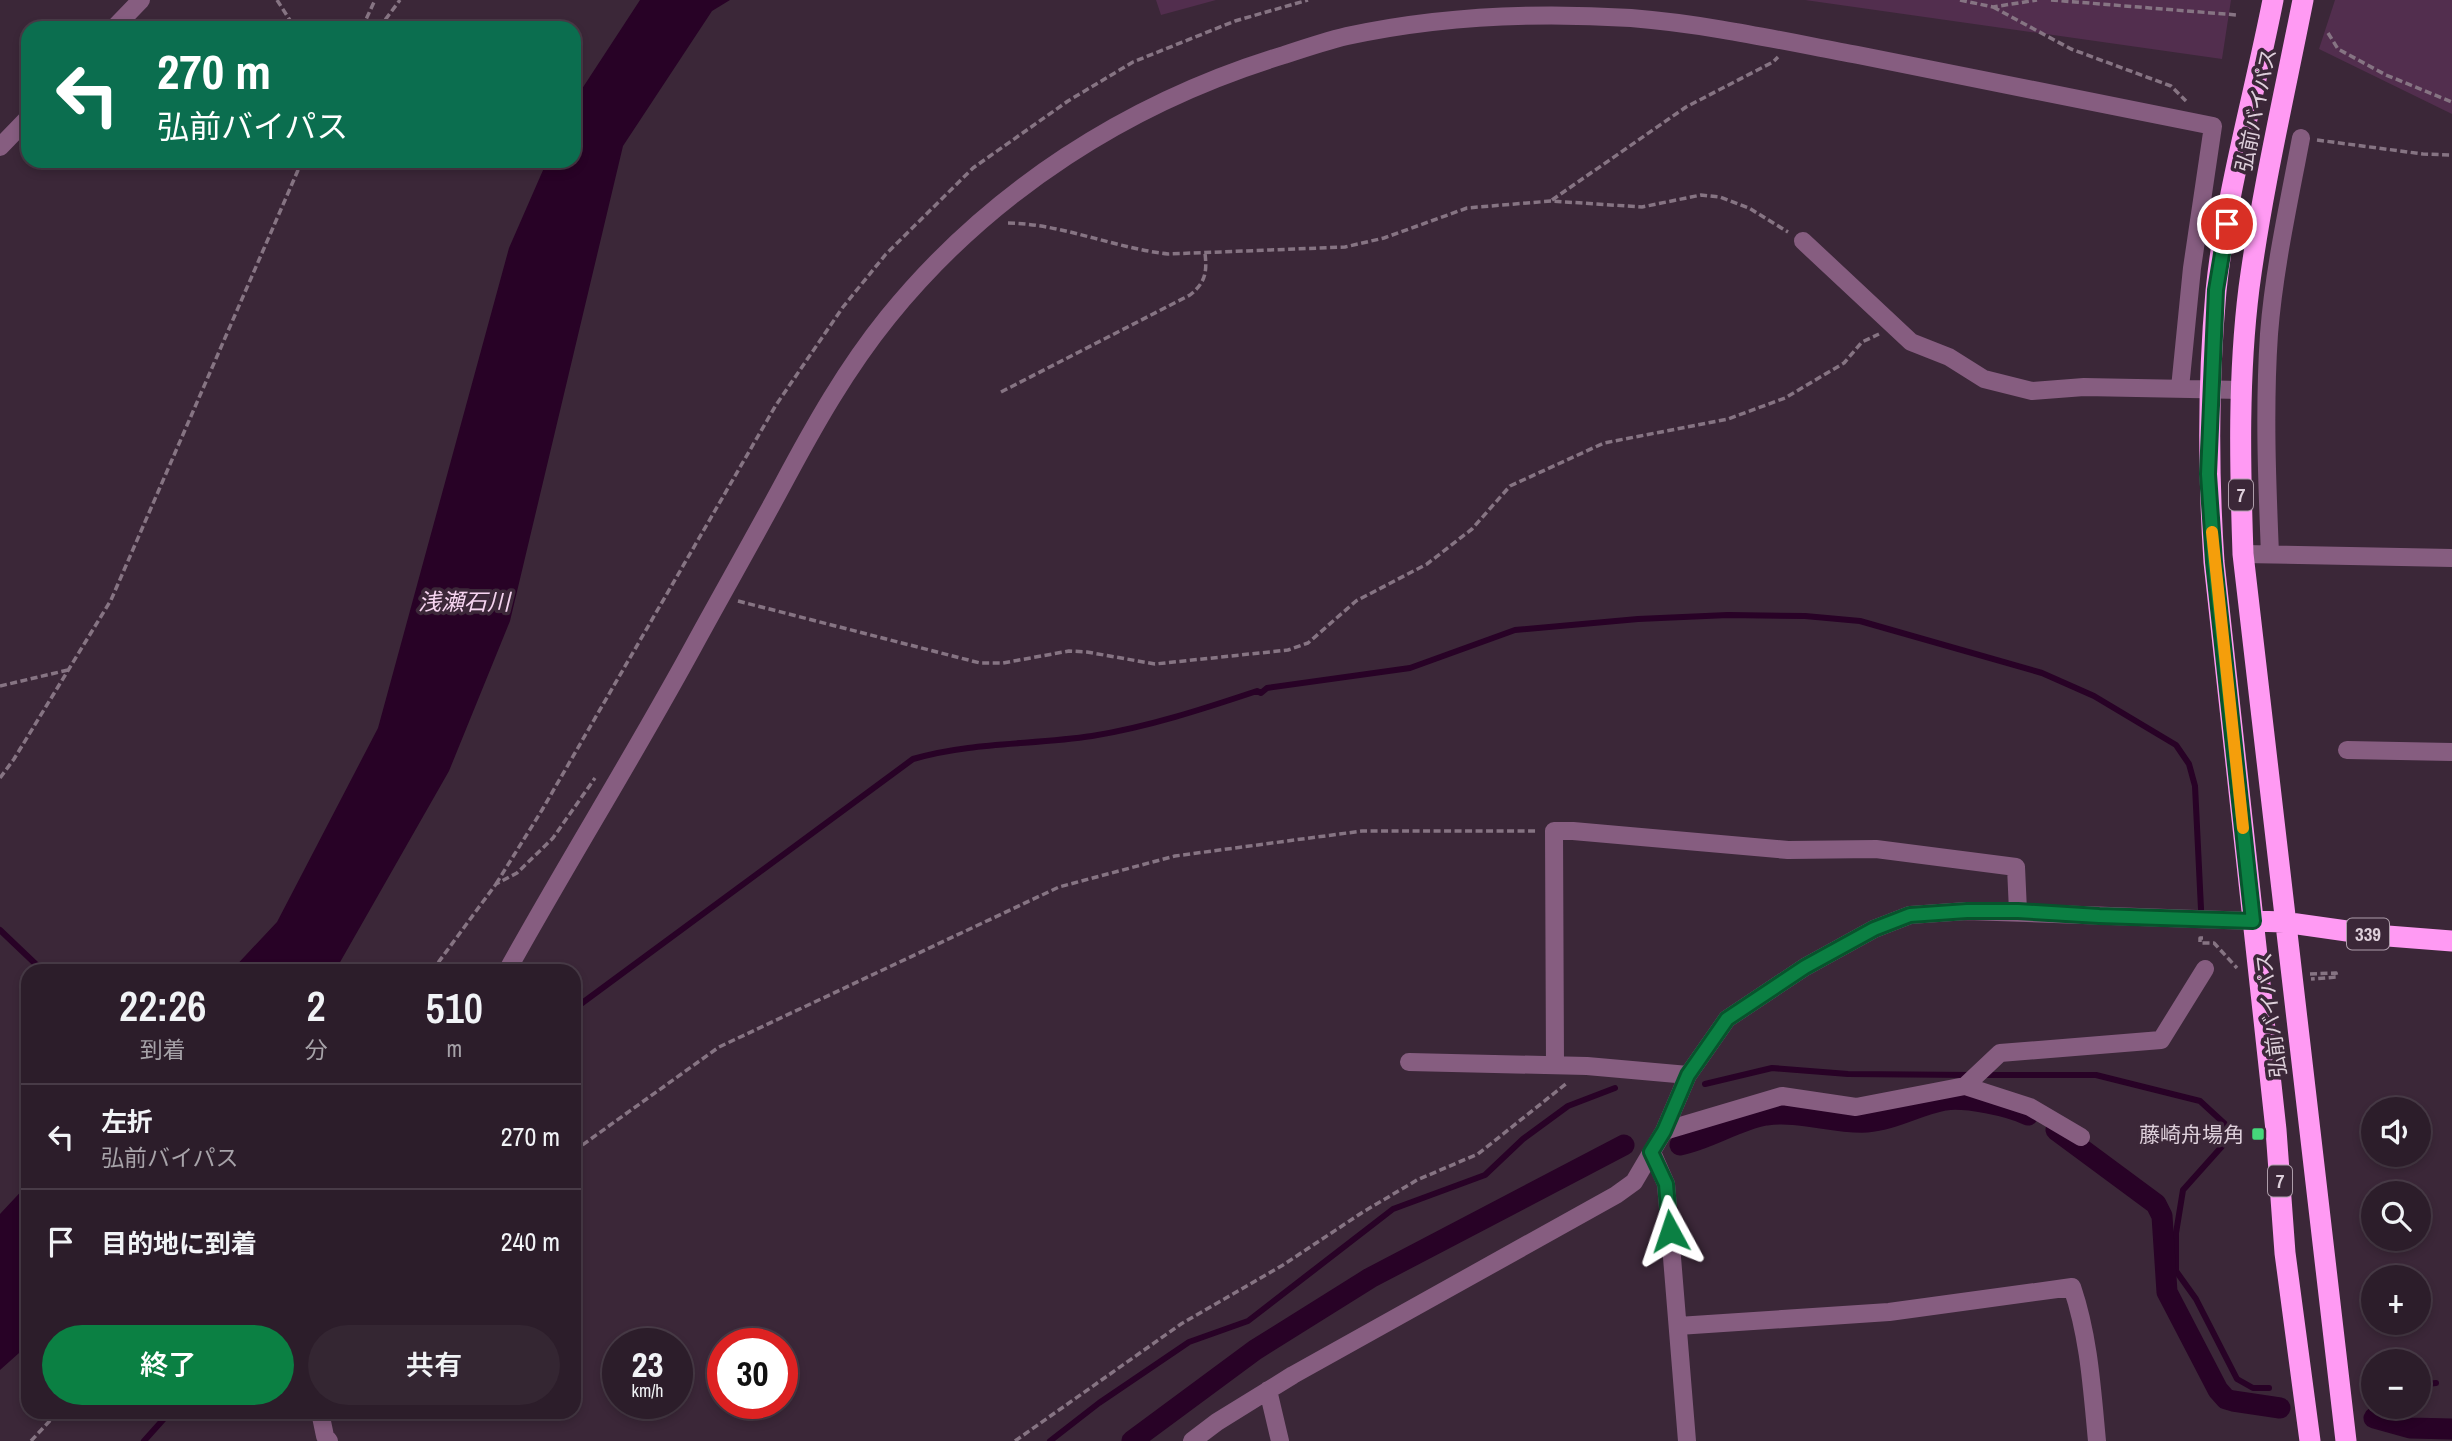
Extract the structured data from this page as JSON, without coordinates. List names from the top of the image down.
{
  "streets": {
    "highway": ["弘前バイパス", "7", "339"]
  },
  "crossings": [
    ["弘前バイパス", "339"]
  ],
  "water": ["浅瀬石川"],
  "places": {
    "transit": ["藤崎舟場角"]
  },
  "page": {
    "turn": ["270 m", "弘前バイパス"],
    "eta": [
      "22:26",
      "到着",
      "2",
      "分",
      "510",
      "m"
    ],
    "list": [
      {
        "name": "左折",
        "note": "弘前バイパス",
        "value": "270 m"
      },
      {
        "name": "目的地に到着",
        "value": "240 m"
      }
    ],
    "map_buttons": ["+", "−"],
    "buttons": ["終了", "共有"],
    "speed": "23 km/h",
    "limit": "30"
  }
}
